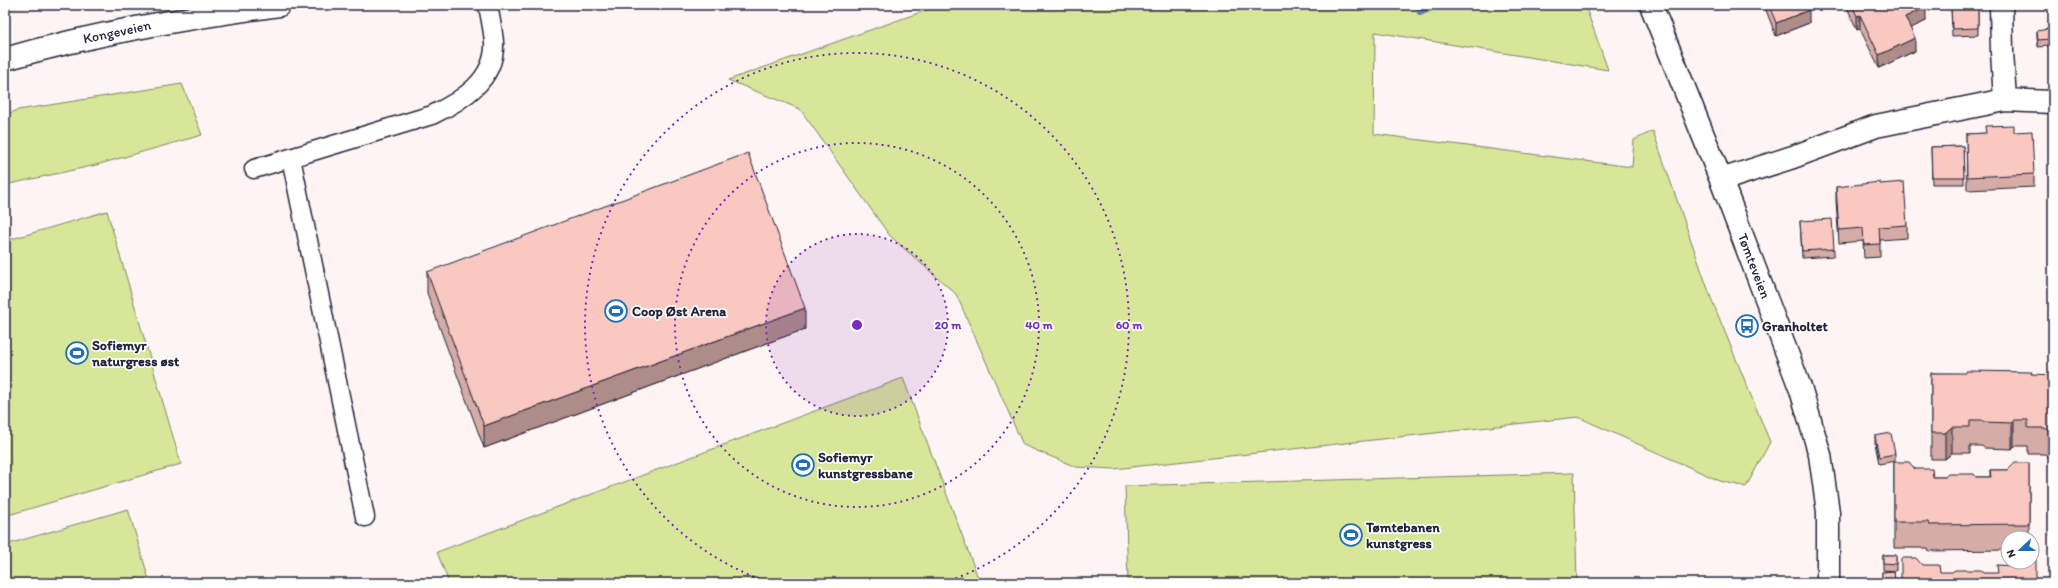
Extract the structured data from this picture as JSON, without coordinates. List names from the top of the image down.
{
  "streets": {
    "street": ["Kongeveien", "Tømteveien"]
  },
  "places": {
    "sports": [
      "Coop Øst Arena",
      "Sofiemyr naturgress øst",
      "Sofiemyr kunstgressbane",
      "Tømtebanen kunstgress"
    ],
    "bus stop": ["Granholtet"]
  },
  "north": "left",
  "rings": ["20 m", "40 m", "60 m"]
}
